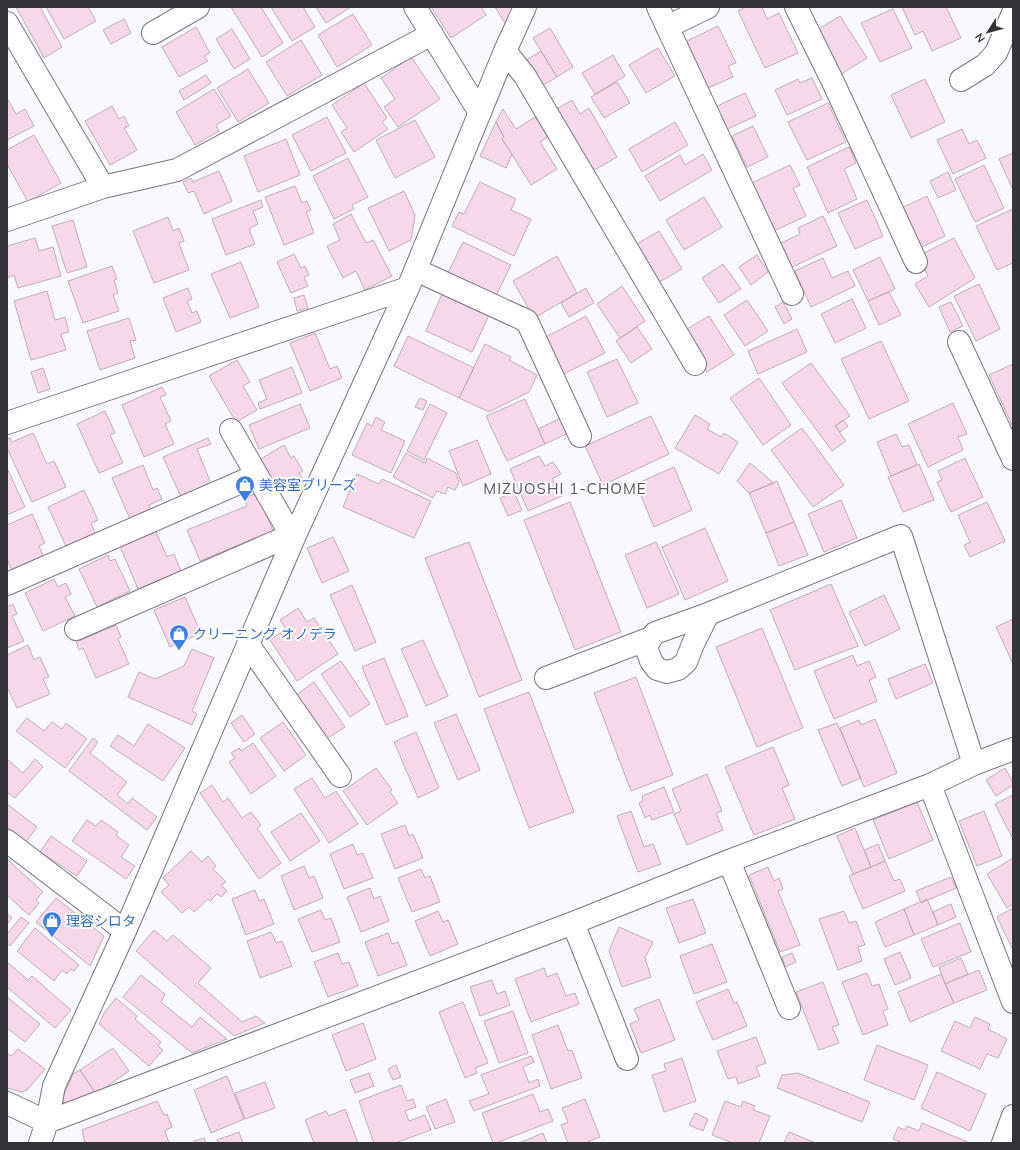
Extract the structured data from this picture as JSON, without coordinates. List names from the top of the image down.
{
  "districts": ["MIZUOSHI 1-CHOME"],
  "places": {
    "shop": ["美容室ブリーズ", "クリーニング オノデラ", "理容シロタ"]
  },
  "north": "bottom left"
}
